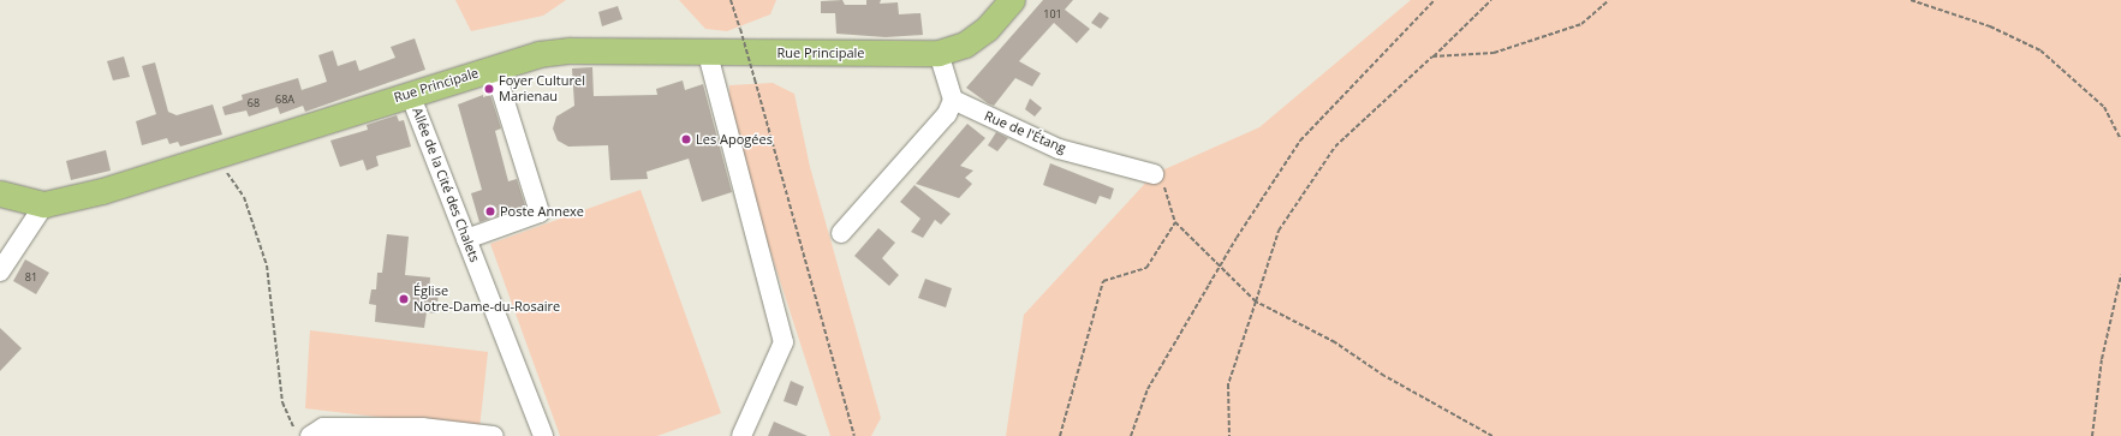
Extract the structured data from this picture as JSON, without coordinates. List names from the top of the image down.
{
  "streets": {
    "main road": ["Rue Principale"],
    "street": ["Rue de l'Étang", "Allée de la Cité des Chalets"]
  },
  "crossings": [
    ["Rue Principale", "Allée de la Cité des Chalets"]
  ],
  "places": [
    "Foyer Culturel Marienau",
    "Les Apogées",
    "Poste Annexe",
    "Église Notre-Dame-du-Rosaire"
  ],
  "house_numbers": [
    "101",
    "68A",
    "68",
    "81"
  ]
}
